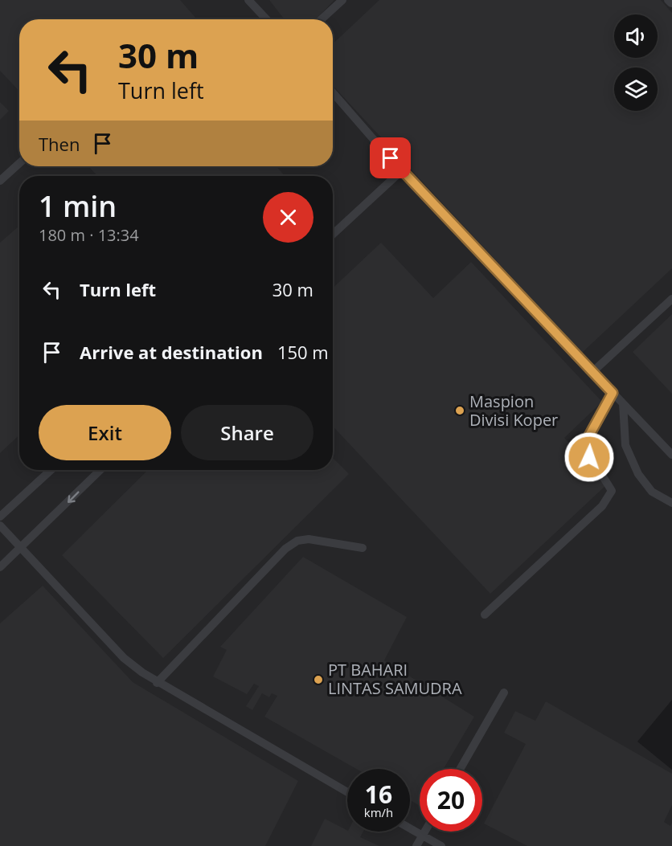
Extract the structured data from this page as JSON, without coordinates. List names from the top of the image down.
{
  "places": ["Maspion Divisi Koper", "PT BAHARI LINTAS SAMUDRA"],
  "page": {
    "turn": ["30 m", "Turn left"],
    "then": "Then",
    "heading": ["1 min", "180 m · 13:34"],
    "list": [
      {
        "name": "Turn left",
        "value": "30 m"
      },
      {
        "name": "Arrive at destination",
        "value": "150 m"
      }
    ],
    "buttons": ["Exit", "Share"],
    "speed": "16 km/h",
    "limit": "20"
  }
}
